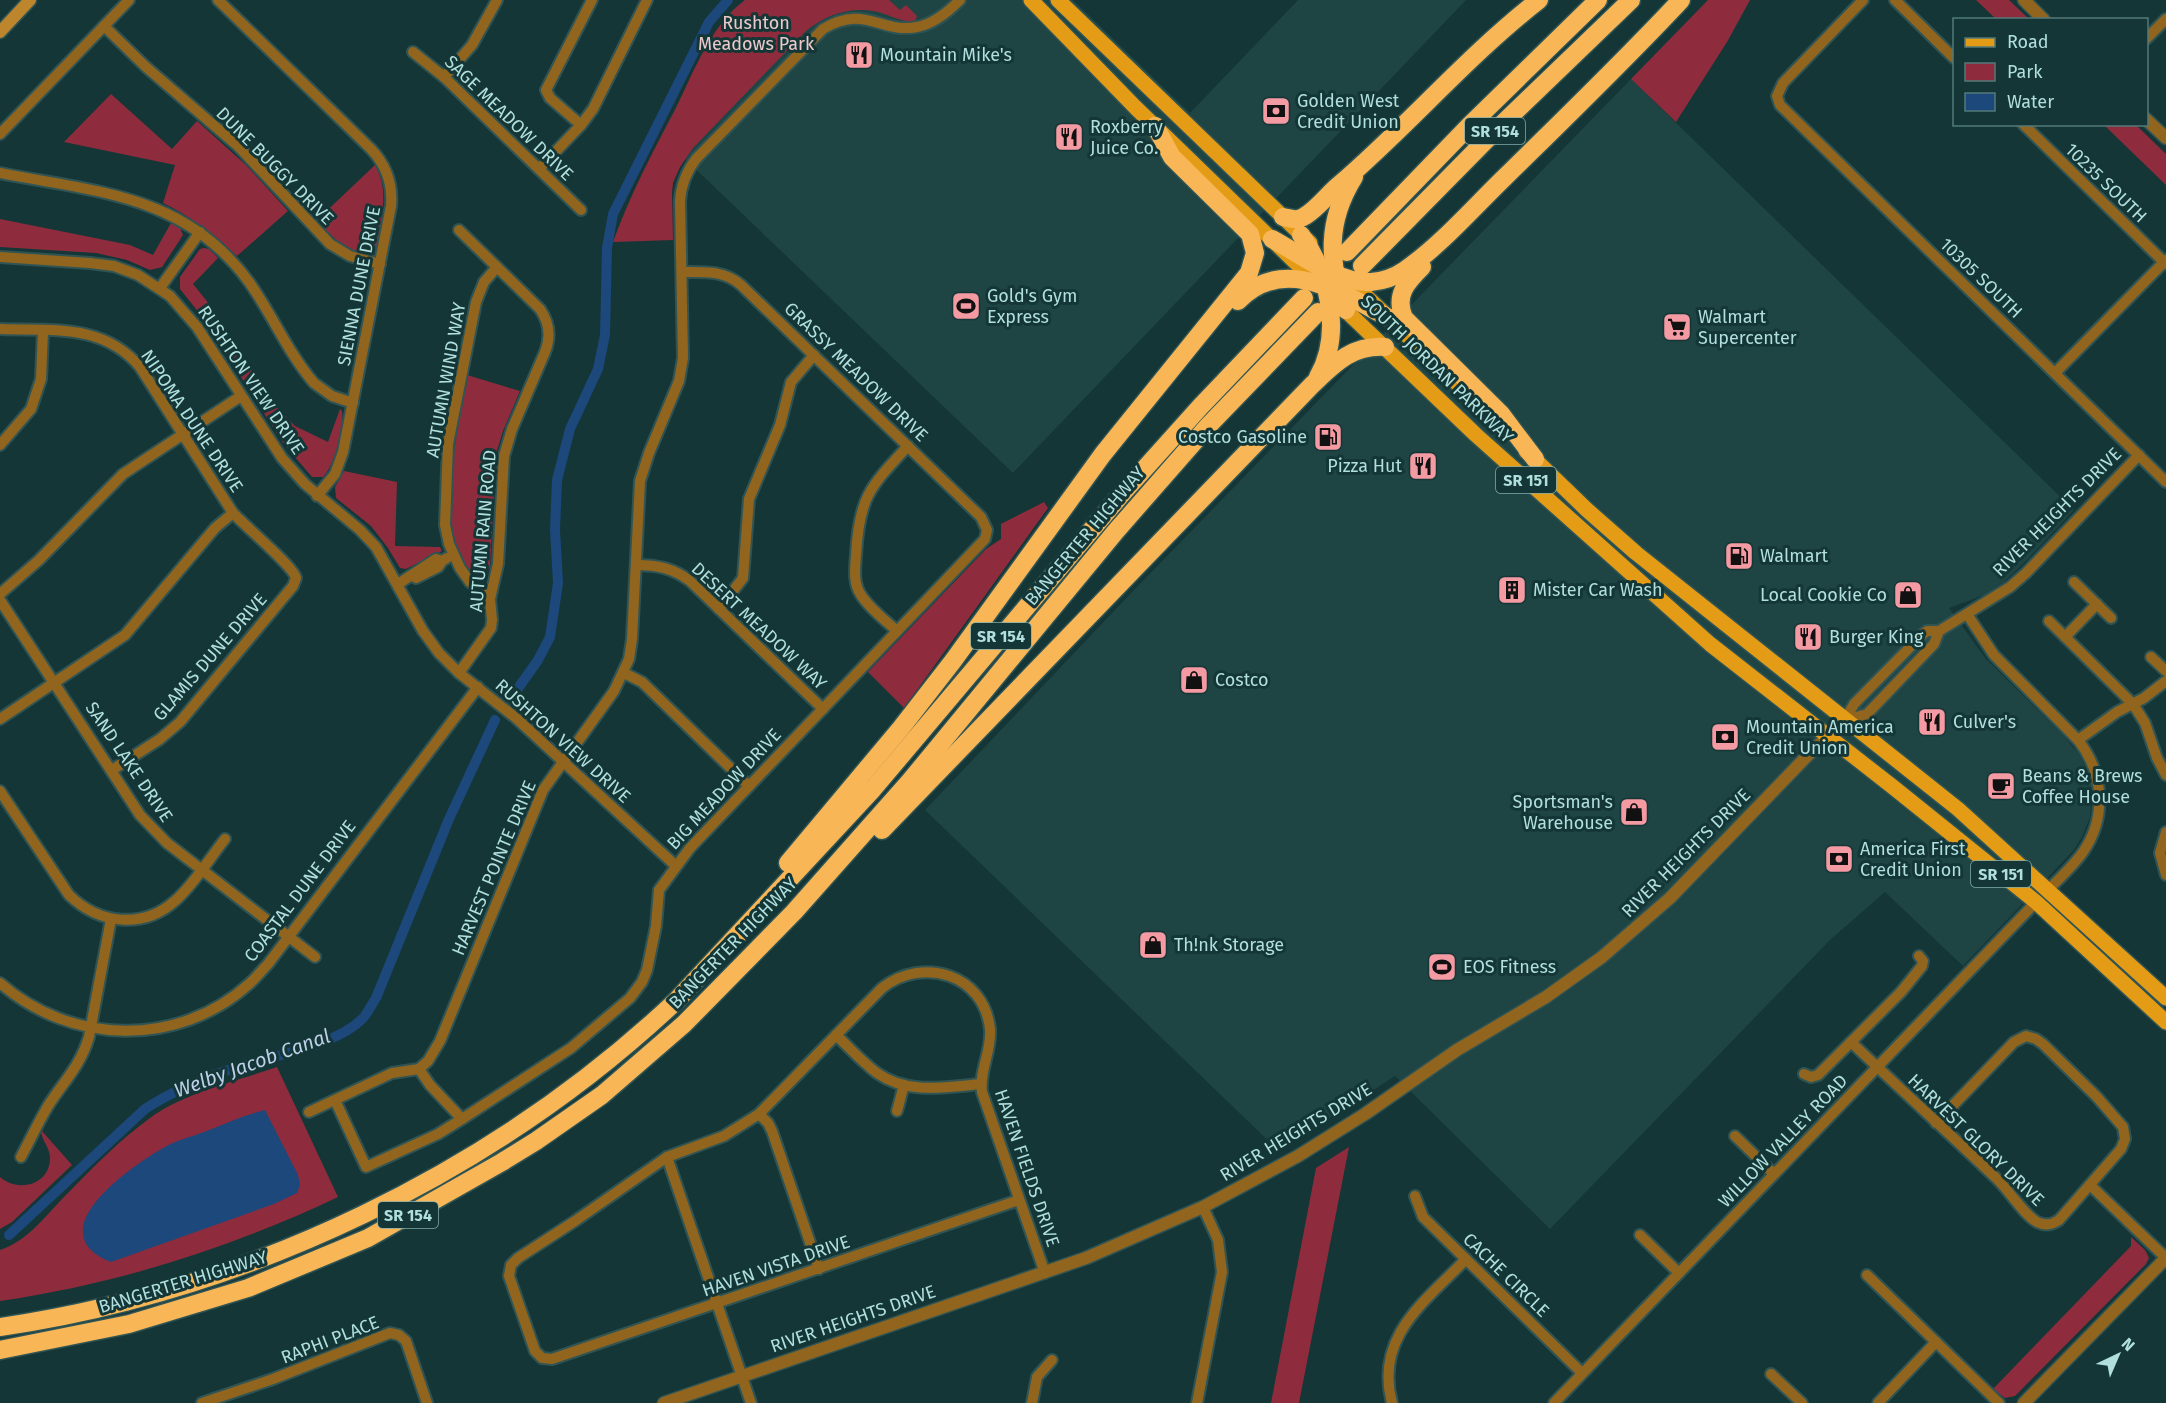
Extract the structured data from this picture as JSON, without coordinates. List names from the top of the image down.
{
  "streets": {
    "highway": ["SR 154", "BANGERTER HIGHWAY"],
    "main road": ["SOUTH JORDAN PARKWAY", "SR 151"],
    "street": [
      "SAGE MEADOW DRIVE",
      "DUNE BUGGY DRIVE",
      "10235 SOUTH",
      "10305 SOUTH",
      "SIENNA DUNE DRIVE",
      "GRASSY MEADOW DRIVE",
      "RUSHTON VIEW DRIVE",
      "AUTUMN WIND WAY",
      "NIPOMA DUNE DRIVE",
      "RIVER HEIGHTS DRIVE",
      "AUTUMN RAIN ROAD",
      "DESERT MEADOW WAY",
      "GLAMIS DUNE DRIVE",
      "SAND LAKE DRIVE",
      "BIG MEADOW DRIVE",
      "HARVEST POINTE DRIVE",
      "COASTAL DUNE DRIVE",
      "HARVEST GLORY DRIVE",
      "WILLOW VALLEY ROAD",
      "HAVEN FIELDS DRIVE",
      "HAVEN VISTA DRIVE",
      "CACHE CIRCLE",
      "RAPHI PLACE"
    ]
  },
  "crossings": [
    ["DUNE BUGGY DRIVE", "SIENNA DUNE DRIVE"],
    ["10305 SOUTH", "RIVER HEIGHTS DRIVE"],
    ["SIENNA DUNE DRIVE", "RUSHTON VIEW DRIVE"],
    ["SOUTH JORDAN PARKWAY", "RIVER HEIGHTS DRIVE"],
    ["SOUTH JORDAN PARKWAY", "WILLOW VALLEY ROAD"],
    ["GRASSY MEADOW DRIVE", "BIG MEADOW DRIVE"],
    ["GRASSY MEADOW DRIVE", "HARVEST POINTE DRIVE"],
    ["RUSHTON VIEW DRIVE", "AUTUMN RAIN ROAD"],
    ["RUSHTON VIEW DRIVE", "BIG MEADOW DRIVE"],
    ["RUSHTON VIEW DRIVE", "HARVEST POINTE DRIVE"],
    ["RUSHTON VIEW DRIVE", "COASTAL DUNE DRIVE"],
    ["AUTUMN WIND WAY", "AUTUMN RAIN ROAD"],
    ["NIPOMA DUNE DRIVE", "GLAMIS DUNE DRIVE"],
    ["RIVER HEIGHTS DRIVE", "HAVEN FIELDS DRIVE"],
    ["DESERT MEADOW WAY", "BIG MEADOW DRIVE"],
    ["DESERT MEADOW WAY", "HARVEST POINTE DRIVE"],
    ["GLAMIS DUNE DRIVE", "SAND LAKE DRIVE"],
    ["SAND LAKE DRIVE", "COASTAL DUNE DRIVE"],
    ["HARVEST GLORY DRIVE", "WILLOW VALLEY ROAD"],
    ["WILLOW VALLEY ROAD", "CACHE CIRCLE"],
    ["HAVEN FIELDS DRIVE", "HAVEN VISTA DRIVE"]
  ],
  "water": ["Welby Jacob Canal"],
  "parks": ["Rushton Meadows Park"],
  "places": {
    "restaurant": [
      "Mountain Mike's",
      "Roxberry Juice Co.",
      "Pizza Hut",
      "Burger King",
      "Culver's"
    ],
    "bank": ["Golden West Credit Union", "Mountain America Credit Union", "America First Credit Union"],
    "sports": ["Gold's Gym Express", "EOS Fitness"],
    "supermarket": ["Walmart Supercenter"],
    "fuel station": ["Costco Gasoline", "Walmart"],
    "building": ["Mister Car Wash"],
    "shop": [
      "Local Cookie Co",
      "Costco",
      "Sportsman's Warehouse",
      "Th!nk Storage"
    ],
    "cafe": ["Beans & Brews Coffee House"]
  },
  "legend": ["Road", "Park", "Water"],
  "north": "top right"
}
